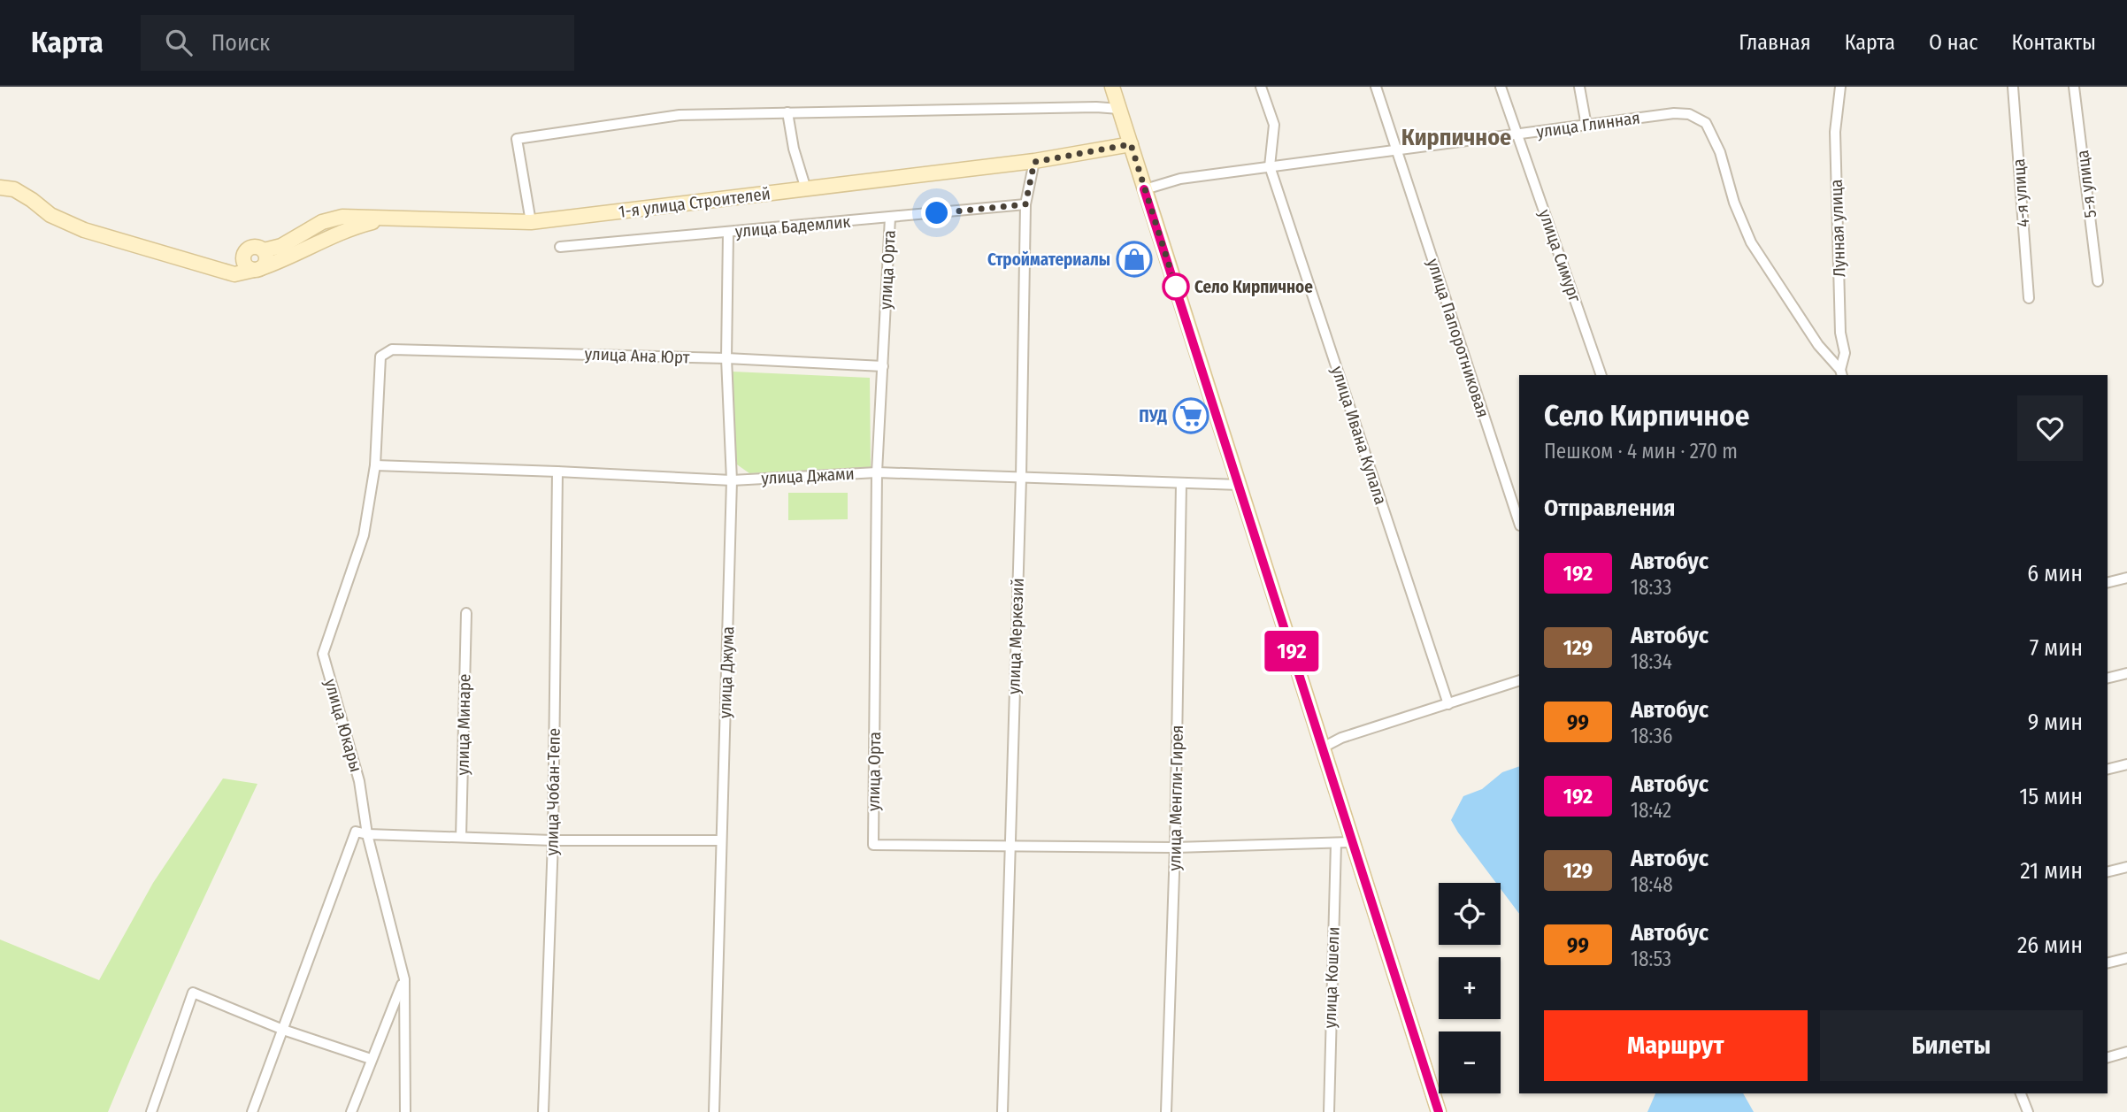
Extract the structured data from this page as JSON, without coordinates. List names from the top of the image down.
{
  "streets": {
    "street": [
      "улица Глинная",
      "5-я улица",
      "4-я улица",
      "1-я улица Строителей",
      "улица Бадемлик",
      "Лунная улица",
      "улица Симург",
      "улица Орта",
      "улица Папоротниковая",
      "улица Ана Юрт",
      "улица Ивана Купала",
      "улица Джами",
      "улица Меркезий",
      "улица Джума",
      "улица Минаре",
      "улица Юкары",
      "улица Чобан-Тепе",
      "улица Менгли-Гирея",
      "улица Кошели"
    ]
  },
  "crossings": [
    ["улица Глинная", "Лунная улица"],
    ["улица Глинная", "улица Симург"],
    ["улица Глинная", "улица Папоротниковая"],
    ["улица Глинная", "улица Ивана Купала"],
    ["1-я улица Строителей", "улица Меркезий"],
    ["улица Бадемлик", "улица Орта"],
    ["улица Бадемлик", "улица Меркезий"],
    ["улица Бадемлик", "улица Джума"],
    ["улица Орта", "улица Ана Юрт"],
    ["улица Орта", "улица Джами"],
    ["улица Орта", "улица Меркезий"],
    ["улица Орта", "улица Менгли-Гирея"],
    ["улица Орта", "улица Кошели"],
    ["улица Ана Юрт", "улица Джума"],
    ["улица Ана Юрт", "улица Юкары"],
    ["улица Джами", "улица Меркезий"],
    ["улица Джами", "улица Джума"],
    ["улица Джами", "улица Юкары"],
    ["улица Джами", "улица Чобан-Тепе"],
    ["улица Джами", "улица Менгли-Гирея"]
  ],
  "districts": ["Кирпичное"],
  "places": {
    "shop": ["Стройматериалы"],
    "other": ["Село Кирпичное"],
    "supermarket": ["ПУД"]
  },
  "lines": ["bus line 192"],
  "page": {
    "header": "Карта",
    "search": "Поиск",
    "nav": [
      "Главная",
      "Карта",
      "О нас",
      "Контакты"
    ],
    "on_map": "192",
    "heading": [
      ["Село Кирпичное", "Пешком · 4 мин · 270 m"],
      "Отправления"
    ],
    "list": [
      {
        "mark": "192",
        "name": "Автобус",
        "note": "18:33",
        "value": "6 мин"
      },
      {
        "mark": "129",
        "name": "Автобус",
        "note": "18:34",
        "value": "7 мин"
      },
      {
        "mark": "99",
        "name": "Автобус",
        "note": "18:36",
        "value": "9 мин"
      },
      {
        "mark": "192",
        "name": "Автобус",
        "note": "18:42",
        "value": "15 мин"
      },
      {
        "mark": "129",
        "name": "Автобус",
        "note": "18:48",
        "value": "21 мин"
      },
      {
        "mark": "99",
        "name": "Автобус",
        "note": "18:53",
        "value": "26 мин"
      }
    ],
    "map_buttons": ["+", "−"],
    "buttons": ["Маршрут", "Билеты"]
  }
}
